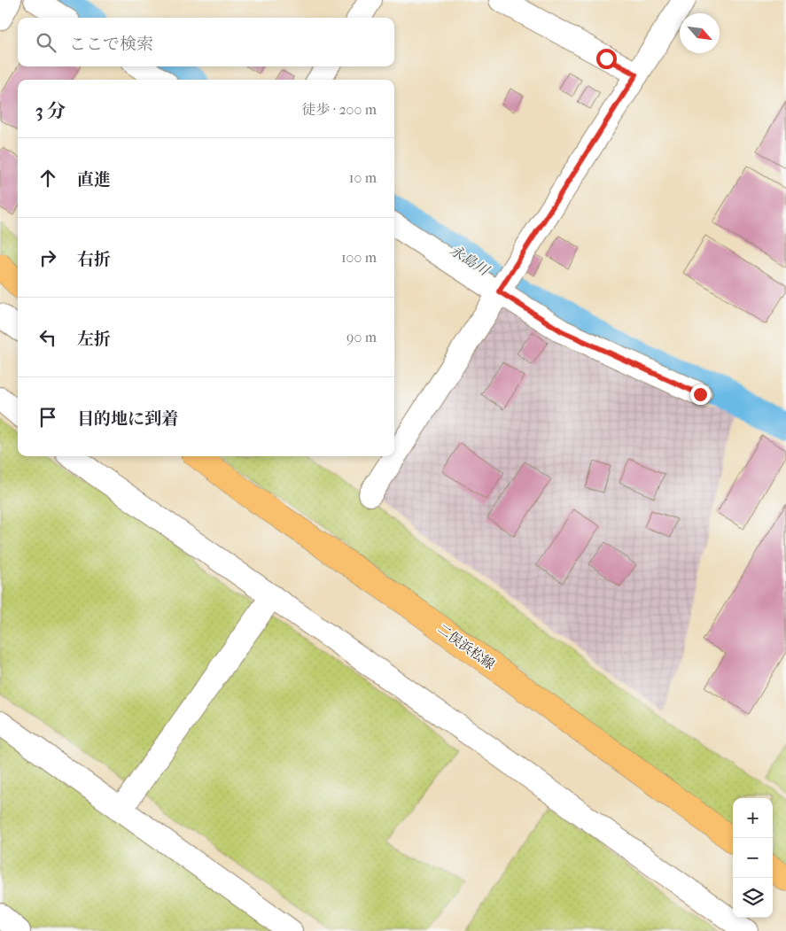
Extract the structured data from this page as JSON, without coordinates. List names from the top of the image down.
{
  "streets": {
    "main road": ["二俣浜松線"]
  },
  "water": ["永島川"],
  "north": "bottom right",
  "page": {
    "search": "ここで検索",
    "heading": ["3 分", "徒歩 · 200 m"],
    "list": [
      ["直進", "10 m"],
      ["右折", "100 m"],
      ["左折", "90 m"],
      "目的地に到着"
    ],
    "map_buttons": ["+", "−"]
  }
}
